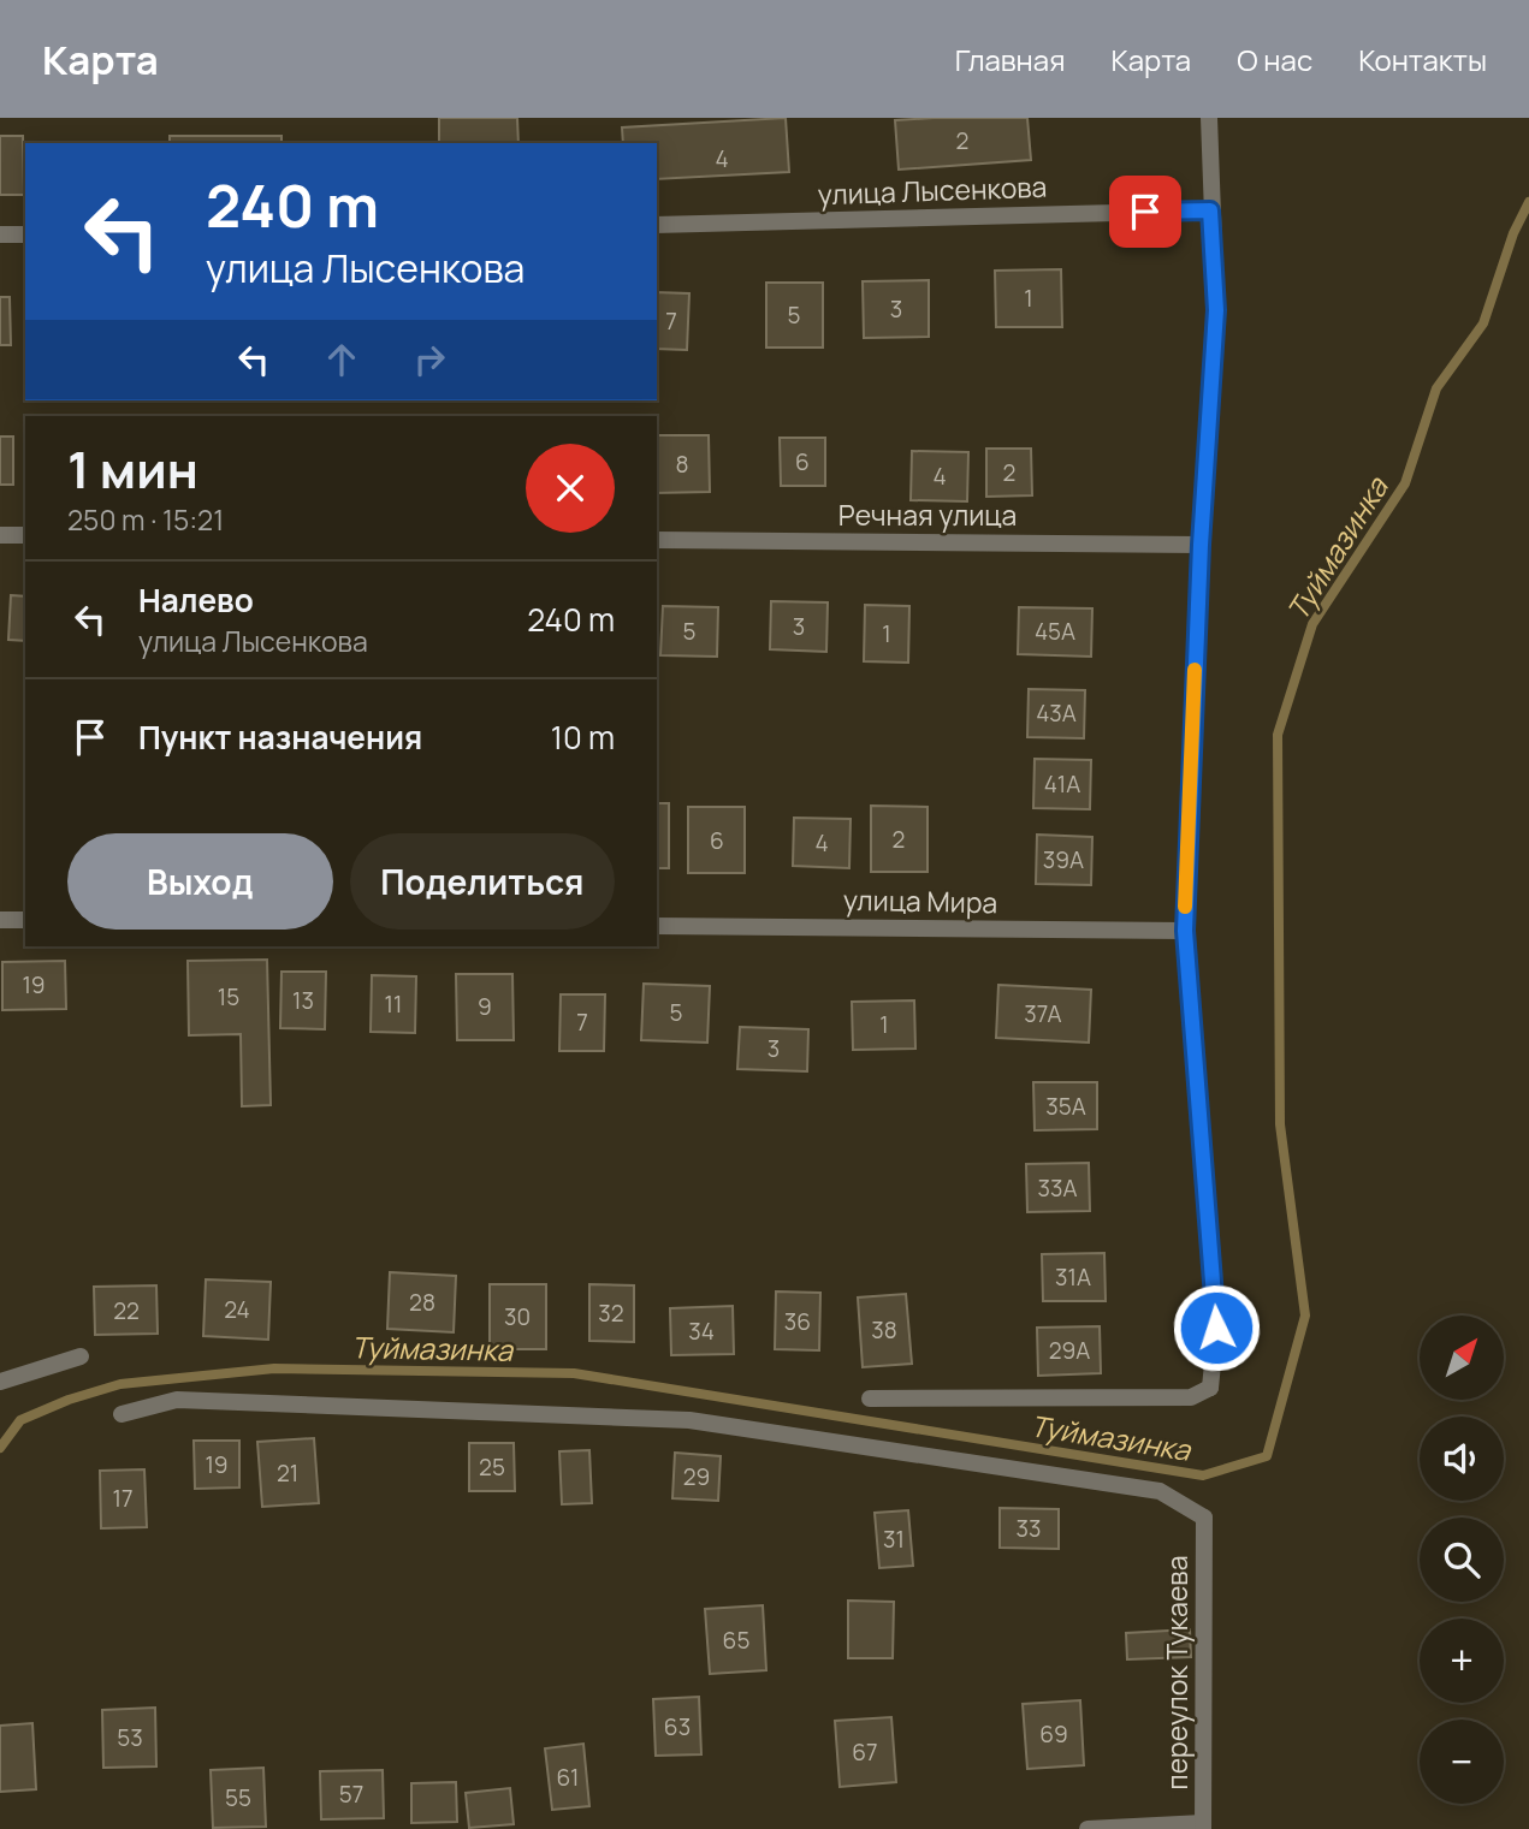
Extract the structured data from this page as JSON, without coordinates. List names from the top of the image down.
{
  "streets": {
    "street": [
      "улица Лысенкова",
      "Речная улица",
      "улица Мира",
      "переулок Тукаева"
    ]
  },
  "water": ["Туймазинка"],
  "house_numbers": [
    "2",
    "4",
    "1",
    "3",
    "5",
    "7",
    "6",
    "8",
    "2",
    "4",
    "3",
    "5",
    "45А",
    "1",
    "43А",
    "41А",
    "2",
    "6",
    "4",
    "39А",
    "19",
    "15",
    "13",
    "11",
    "9",
    "5",
    "37А",
    "7",
    "1",
    "3",
    "35А",
    "33А",
    "31А",
    "28",
    "24",
    "22",
    "32",
    "30",
    "36",
    "38",
    "34",
    "29А",
    "19",
    "25",
    "21",
    "29",
    "17",
    "33",
    "31",
    "65",
    "63",
    "69",
    "53",
    "67",
    "61",
    "57",
    "55"
  ],
  "north": "top right",
  "page": {
    "header": "Карта",
    "nav": [
      "Главная",
      "Карта",
      "О нас",
      "Контакты"
    ],
    "turn": ["240 m", "улица Лысенкова"],
    "heading": ["1 мин", "250 m · 15:21"],
    "list": [
      {
        "name": "Налево",
        "note": "улица Лысенкова",
        "value": "240 m"
      },
      {
        "name": "Пункт назначения",
        "value": "10 m"
      }
    ],
    "buttons": ["Выход", "Поделиться"],
    "map_buttons": ["+", "−"]
  }
}
